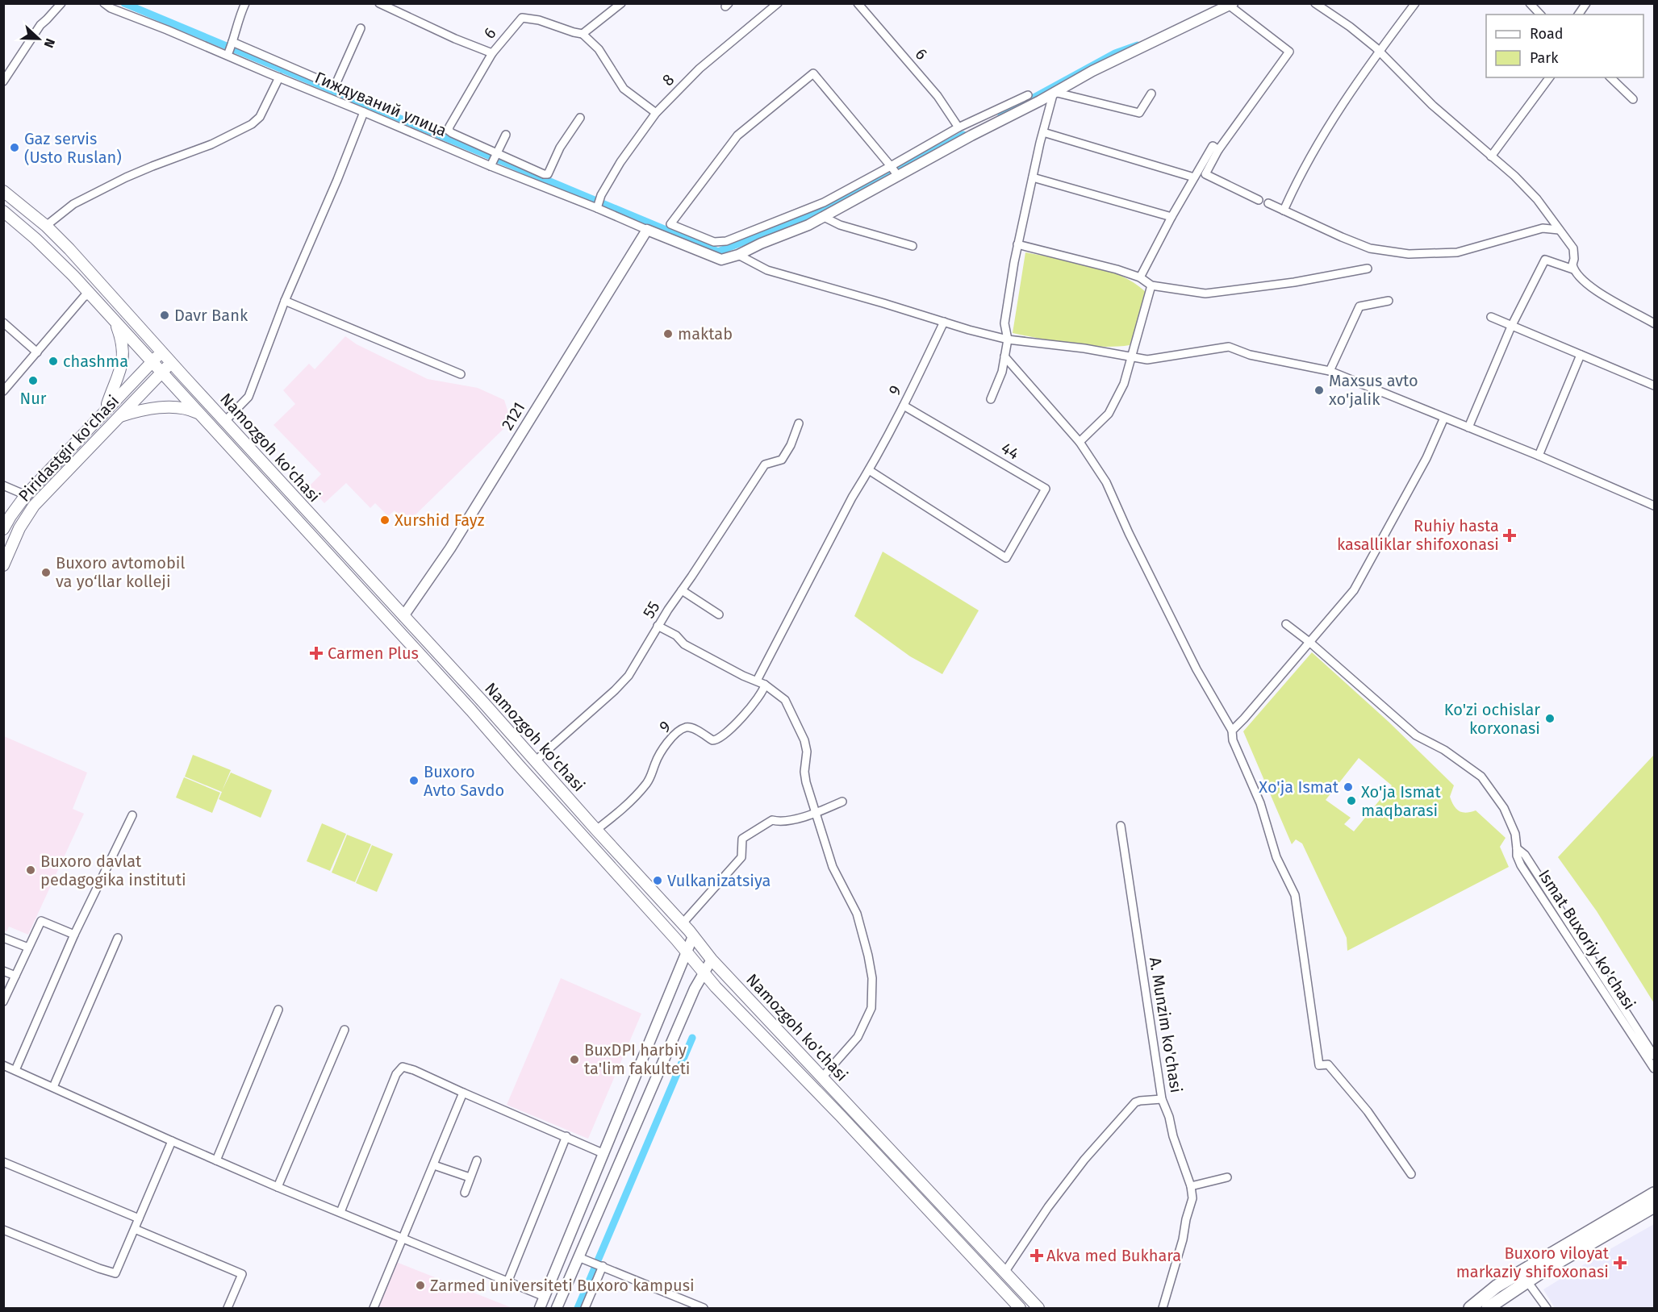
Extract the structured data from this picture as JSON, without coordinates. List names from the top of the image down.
{
  "streets": {
    "main road": ["Namozgoh ko'chasi", "Piridastgir ko'chasi"],
    "street": [
      "6",
      "8",
      "Гиждуваний улица",
      "9",
      "2121",
      "44",
      "55",
      "Ismat Buxoriy ko'chasi",
      "A. Munzim ko'chasi"
    ]
  },
  "crossings": [
    ["8", "Гиждуваний улица"],
    ["Гиждуваний улица", "2121"],
    ["9", "Namozgoh ko'chasi"],
    ["9", "44"],
    ["2121", "Namozgoh ko'chasi"],
    ["Namozgoh ko'chasi", "Piridastgir ko'chasi"],
    ["Namozgoh ko'chasi", "55"]
  ],
  "places": {
    "other": [
      "Gaz servis (Usto Ruslan)",
      "Davr Bank",
      "maktab",
      "chashma",
      "Nur",
      "Maxsus avto xo'jalik",
      "Xurshid Fayz",
      "Buxoro avtomobil va yo‘llar kolleji",
      "Ko'zi ochislar korxonasi",
      "Buxoro Avto Savdo",
      "Xo'ja Ismat",
      "Xo'ja Ismat maqbarasi",
      "Buxoro davlat pedagogika instituti",
      "Vulkanizatsiya",
      "BuxDPI harbiy ta'lim fakulteti",
      "Zarmed universiteti Buxoro kampusi"
    ],
    "health": [
      "Ruhiy hasta kasalliklar shifoxonasi",
      "Carmen Plus",
      "Akva med Bukhara",
      "Buxoro viloyat markaziy shifoxonasi"
    ]
  },
  "legend": ["Road", "Park"],
  "north": "right"
}
